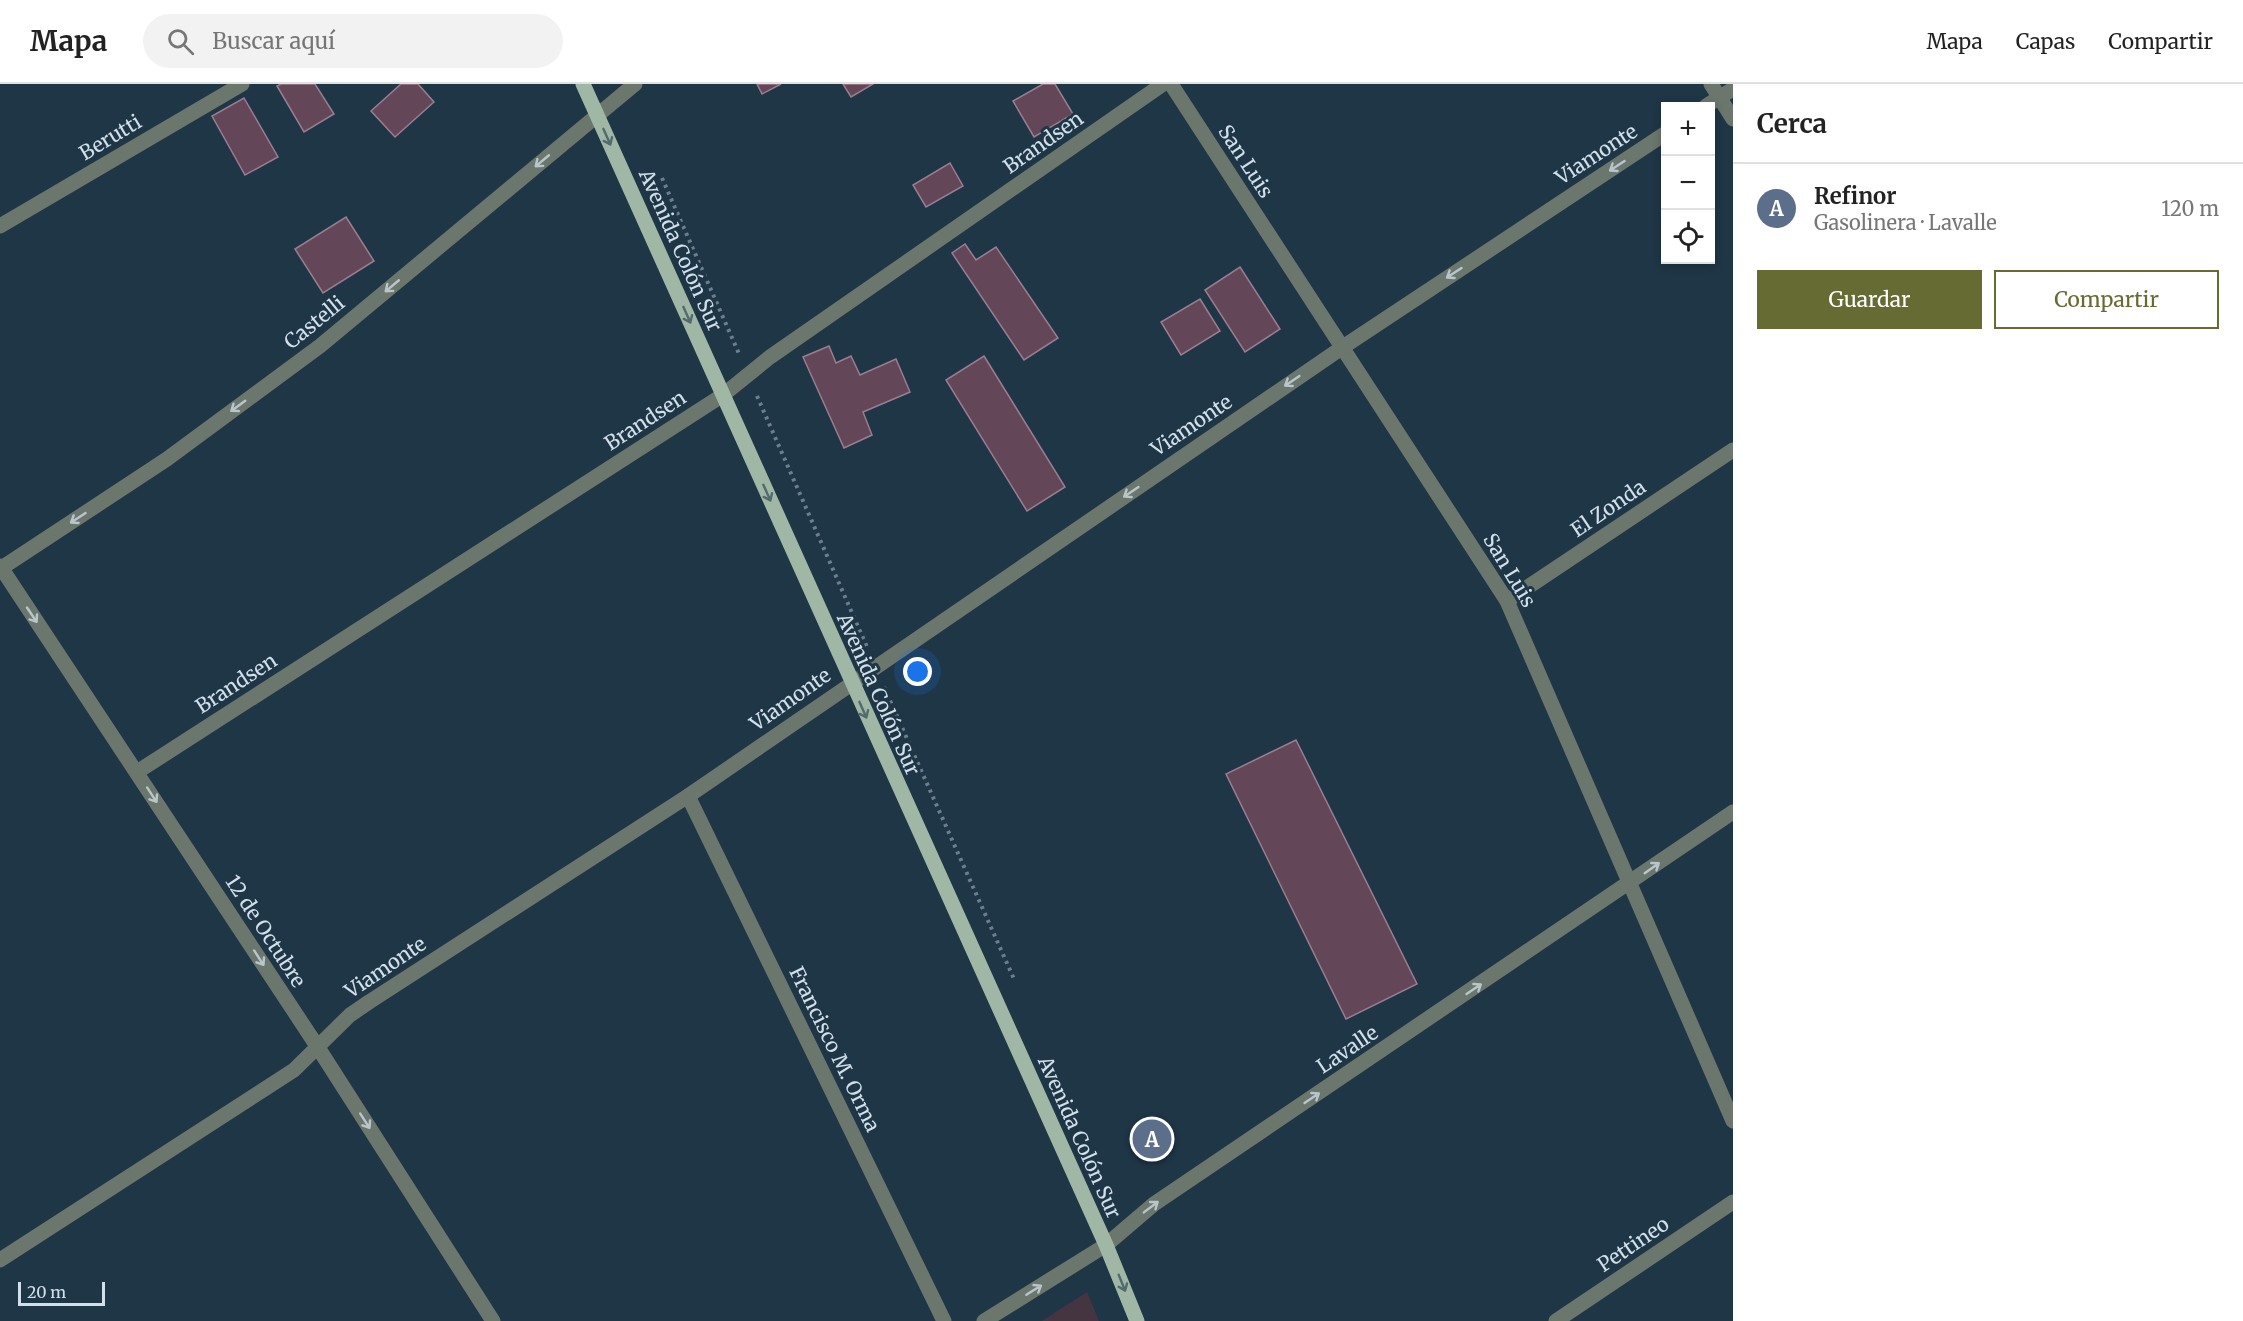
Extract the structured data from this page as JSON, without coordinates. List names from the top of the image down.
{
  "streets": {
    "main road": ["Avenida Colón Sur"],
    "street": [
      "Berutti",
      "Brandsen",
      "Viamonte",
      "San Luis",
      "Castelli",
      "El Zonda",
      "12 de Octubre",
      "Francisco M. Orma",
      "Lavalle",
      "Pettineo"
    ]
  },
  "crossings": [
    ["Brandsen", "Avenida Colón Sur"],
    ["Brandsen", "12 de Octubre"],
    ["Viamonte", "San Luis"],
    ["Viamonte", "Avenida Colón Sur"],
    ["Viamonte", "12 de Octubre"],
    ["Viamonte", "Francisco M. Orma"],
    ["San Luis", "El Zonda"],
    ["San Luis", "Lavalle"],
    ["Avenida Colón Sur", "Castelli"],
    ["Avenida Colón Sur", "Lavalle"],
    ["Castelli", "12 de Octubre"]
  ],
  "one_way": [
    "Viamonte",
    "Avenida Colón Sur",
    "Castelli",
    "12 de Octubre",
    "Lavalle"
  ],
  "scale_bar": "20 m",
  "page": {
    "header": "Mapa",
    "search": "Buscar aquí",
    "nav": ["Mapa", "Capas", "Compartir"],
    "heading": "Cerca",
    "map_buttons": ["+", "−"],
    "list": [
      {
        "mark": "A",
        "name": "Refinor",
        "note": "Gasolinera · Lavalle",
        "value": "120 m"
      }
    ],
    "buttons": ["Guardar", "Compartir"],
    "pins": "A",
    "scale": "20 m"
  }
}
